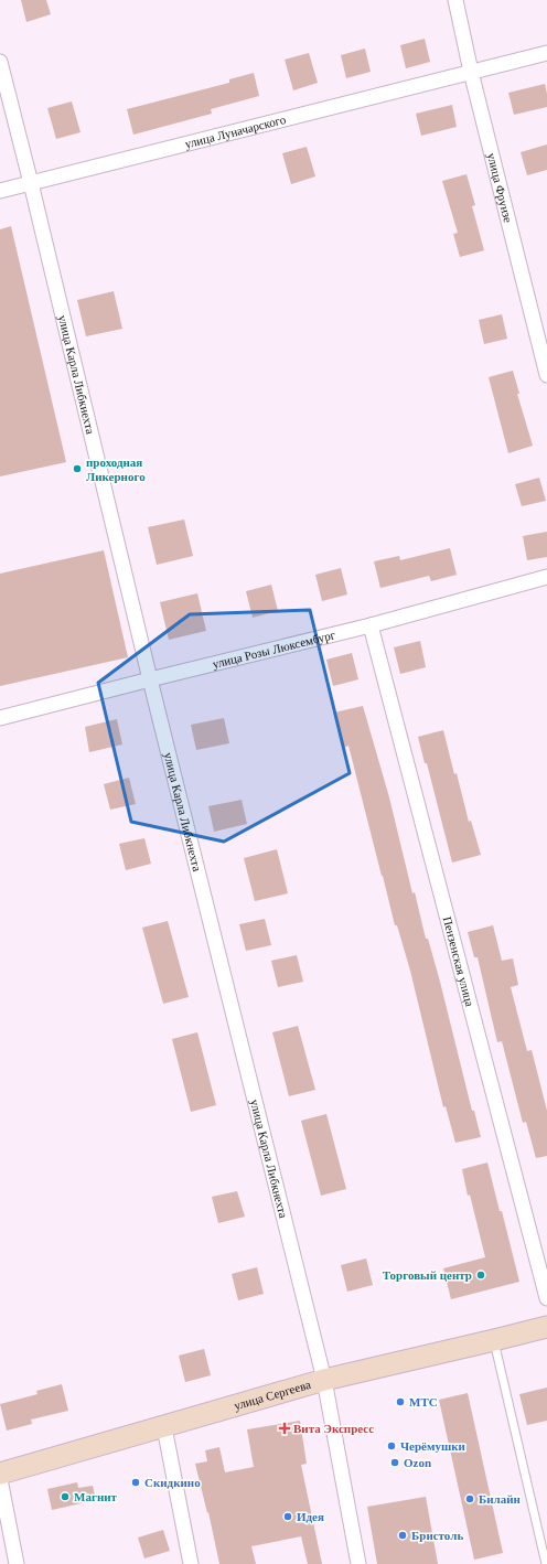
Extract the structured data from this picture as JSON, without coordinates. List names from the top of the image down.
{
  "streets": {
    "main road": ["улица Сергеева"],
    "street": [
      "улица Луначарского",
      "улица Фрунзе",
      "улица Карла Либкнехта",
      "улица Розы Люксембург",
      "Пензенская улица"
    ]
  },
  "crossings": [
    ["улица Луначарского", "улица Фрунзе"],
    ["улица Луначарского", "улица Карла Либкнехта"],
    ["улица Карла Либкнехта", "улица Розы Люксембург"],
    ["улица Карла Либкнехта", "улица Сергеева"],
    ["улица Розы Люксембург", "Пензенская улица"]
  ],
  "places": {
    "other": [
      "проходная Ликерного",
      "Торговый центр",
      "МТС",
      "Черёмушки",
      "Ozon",
      "Скидкино",
      "Магнит",
      "Билайн",
      "Идея",
      "Бристоль"
    ],
    "health": ["Вита Экспресс"]
  }
}
